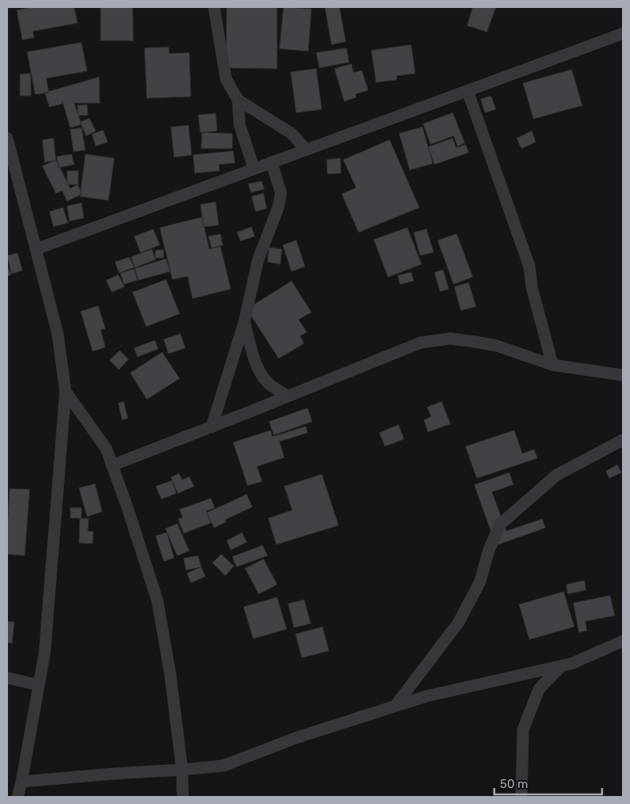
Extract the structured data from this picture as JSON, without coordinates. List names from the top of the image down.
{
  "scale_bar": "50 m"
}
